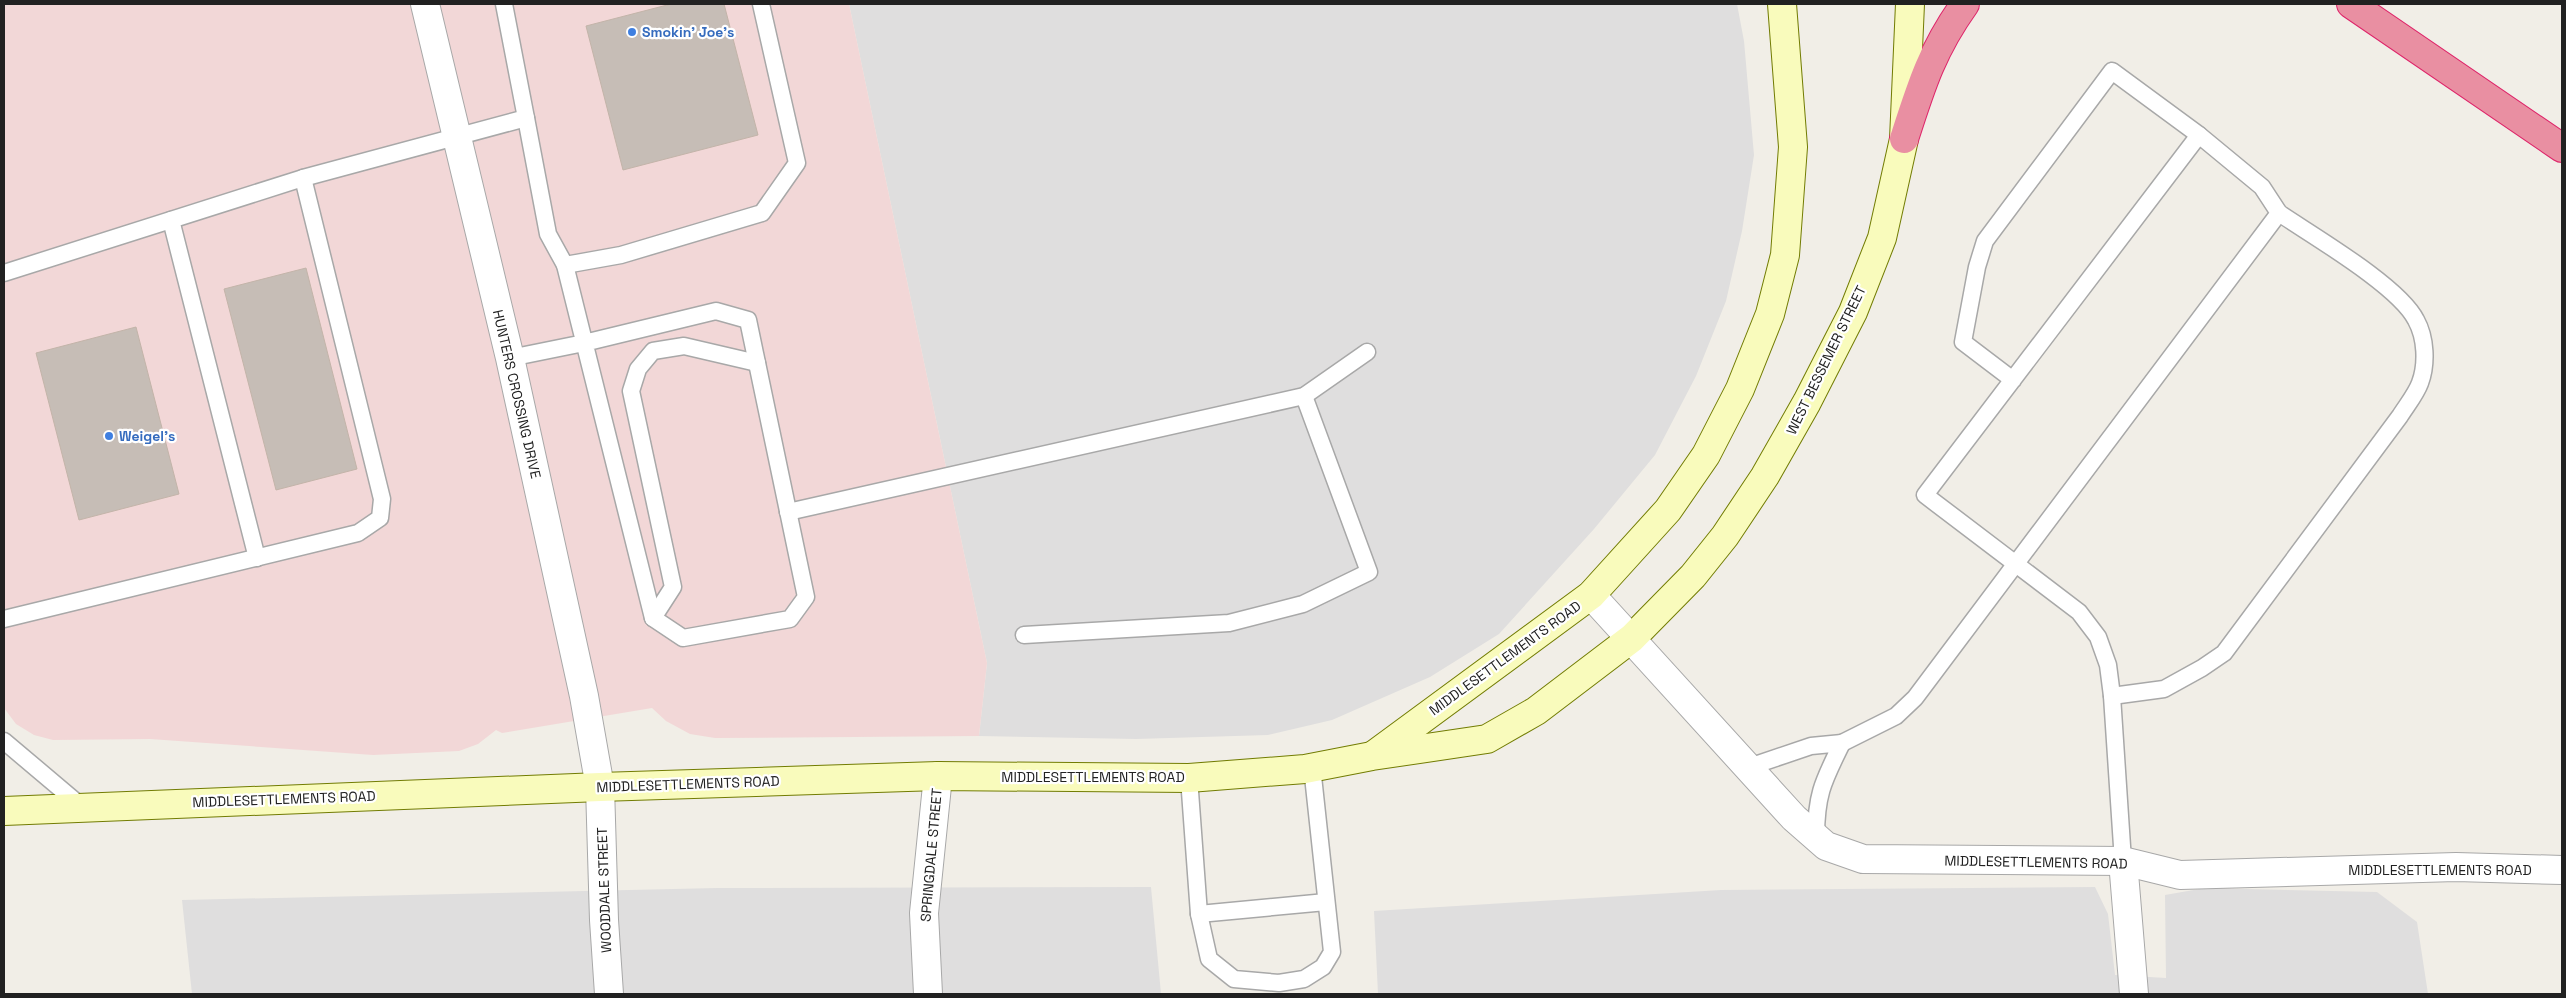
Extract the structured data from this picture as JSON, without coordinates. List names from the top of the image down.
{
  "streets": {
    "main road": ["WEST BESSEMER STREET", "MIDDLESETTLEMENTS ROAD"],
    "street": ["HUNTERS CROSSING DRIVE", "SPRINGDALE STREET", "WOODDALE STREET"]
  },
  "crossings": [
    ["WEST BESSEMER STREET", "MIDDLESETTLEMENTS ROAD"],
    ["HUNTERS CROSSING DRIVE", "MIDDLESETTLEMENTS ROAD"],
    ["HUNTERS CROSSING DRIVE", "WOODDALE STREET"],
    ["MIDDLESETTLEMENTS ROAD", "SPRINGDALE STREET"],
    ["MIDDLESETTLEMENTS ROAD", "WOODDALE STREET"]
  ],
  "places": ["Smokin' Joe's", "Weigel's"]
}
